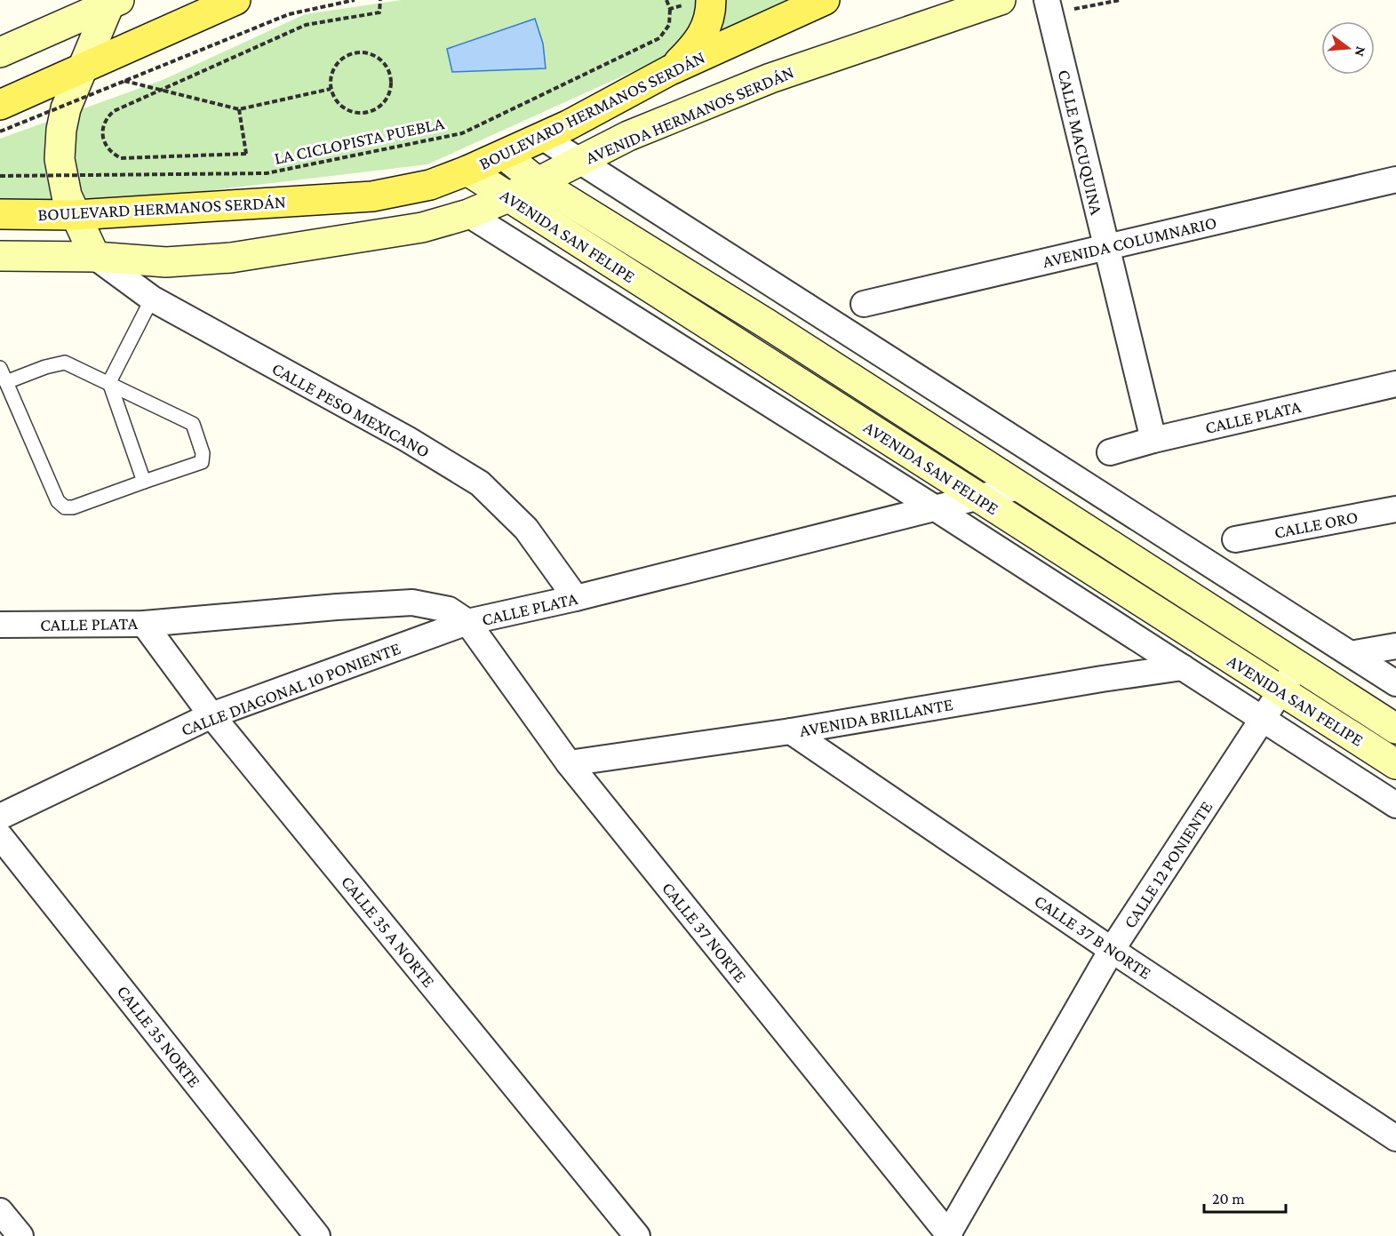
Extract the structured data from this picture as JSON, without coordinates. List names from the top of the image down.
{
  "streets": {
    "main road": ["BOULEVARD HERMANOS SERDÁN", "AVENIDA HERMANOS SERDÁN", "AVENIDA SAN FELIPE"],
    "street": [
      "CALLE MACUQUINA",
      "AVENIDA COLUMNARIO",
      "CALLE PESO MEXICANO",
      "CALLE PLATA",
      "CALLE ORO",
      "CALLE DIAGONAL 10 PONIENTE",
      "AVENIDA BRILLANTE",
      "CALLE 12 PONIENTE",
      "CALLE 35 A NORTE",
      "CALLE 37 NORTE",
      "CALLE 37 B NORTE",
      "CALLE 35 NORTE"
    ],
    "path": ["LA CICLOPISTA PUEBLA"]
  },
  "crossings": [
    ["BOULEVARD HERMANOS SERDÁN", "AVENIDA SAN FELIPE"],
    ["AVENIDA HERMANOS SERDÁN", "AVENIDA SAN FELIPE"],
    ["AVENIDA HERMANOS SERDÁN", "CALLE PESO MEXICANO"],
    ["CALLE MACUQUINA", "AVENIDA COLUMNARIO"],
    ["CALLE MACUQUINA", "CALLE PLATA"],
    ["AVENIDA SAN FELIPE", "CALLE PLATA"],
    ["AVENIDA SAN FELIPE", "AVENIDA BRILLANTE"],
    ["AVENIDA SAN FELIPE", "CALLE 12 PONIENTE"],
    ["CALLE PESO MEXICANO", "CALLE PLATA"],
    ["CALLE PLATA", "CALLE DIAGONAL 10 PONIENTE"],
    ["CALLE PLATA", "CALLE 35 A NORTE"],
    ["CALLE PLATA", "CALLE 37 NORTE"],
    ["CALLE DIAGONAL 10 PONIENTE", "CALLE 35 A NORTE"],
    ["CALLE DIAGONAL 10 PONIENTE", "CALLE 37 NORTE"],
    ["AVENIDA BRILLANTE", "CALLE 37 NORTE"],
    ["AVENIDA BRILLANTE", "CALLE 37 B NORTE"],
    ["CALLE 12 PONIENTE", "CALLE 37 NORTE"],
    ["CALLE 12 PONIENTE", "CALLE 37 B NORTE"]
  ],
  "scale_bar": "20 m",
  "north": "right"
}
